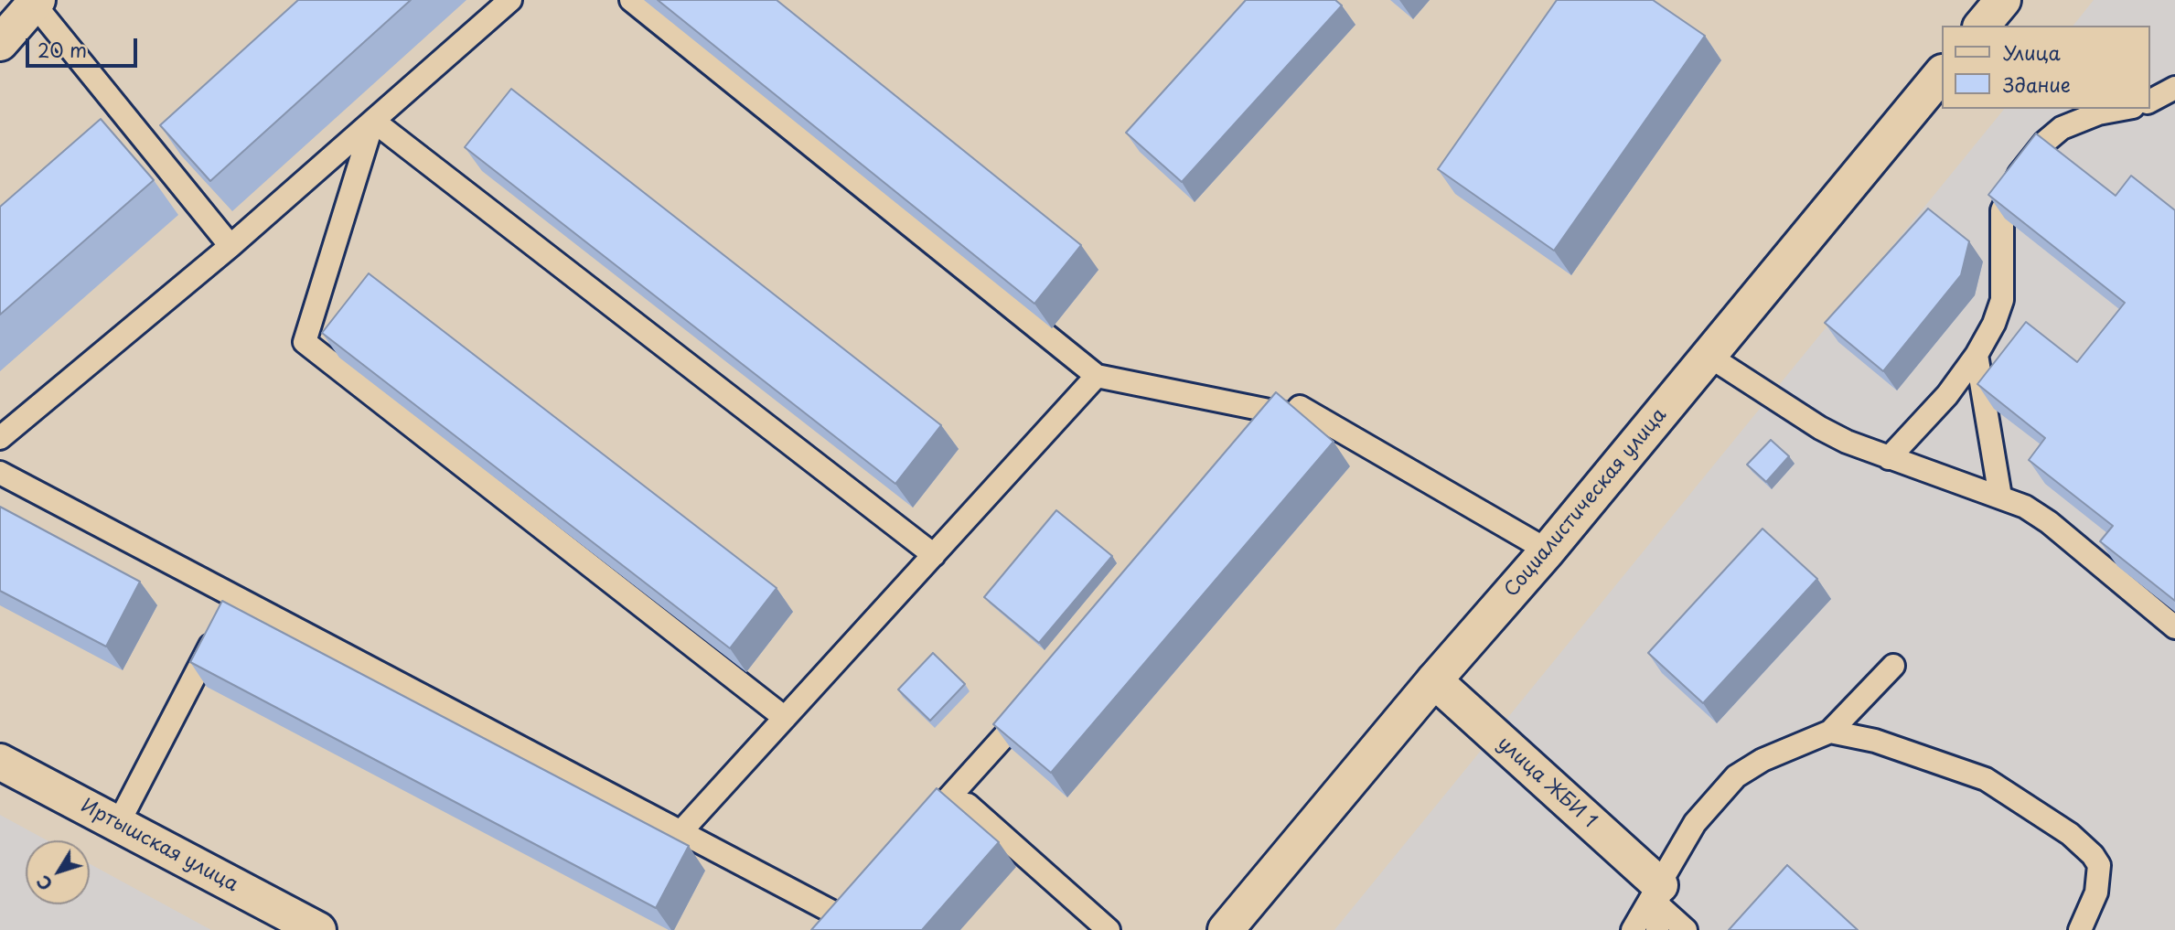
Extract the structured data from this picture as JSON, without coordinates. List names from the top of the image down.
{
  "streets": {
    "main road": ["Социалистическая улица", "улица ЖБИ 1", "Иртышская улица"]
  },
  "crossings": [
    ["Социалистическая улица", "улица ЖБИ 1"]
  ],
  "legend": ["Улица", "Здание"],
  "scale_bar": "20 m",
  "north": "bottom left"
}
